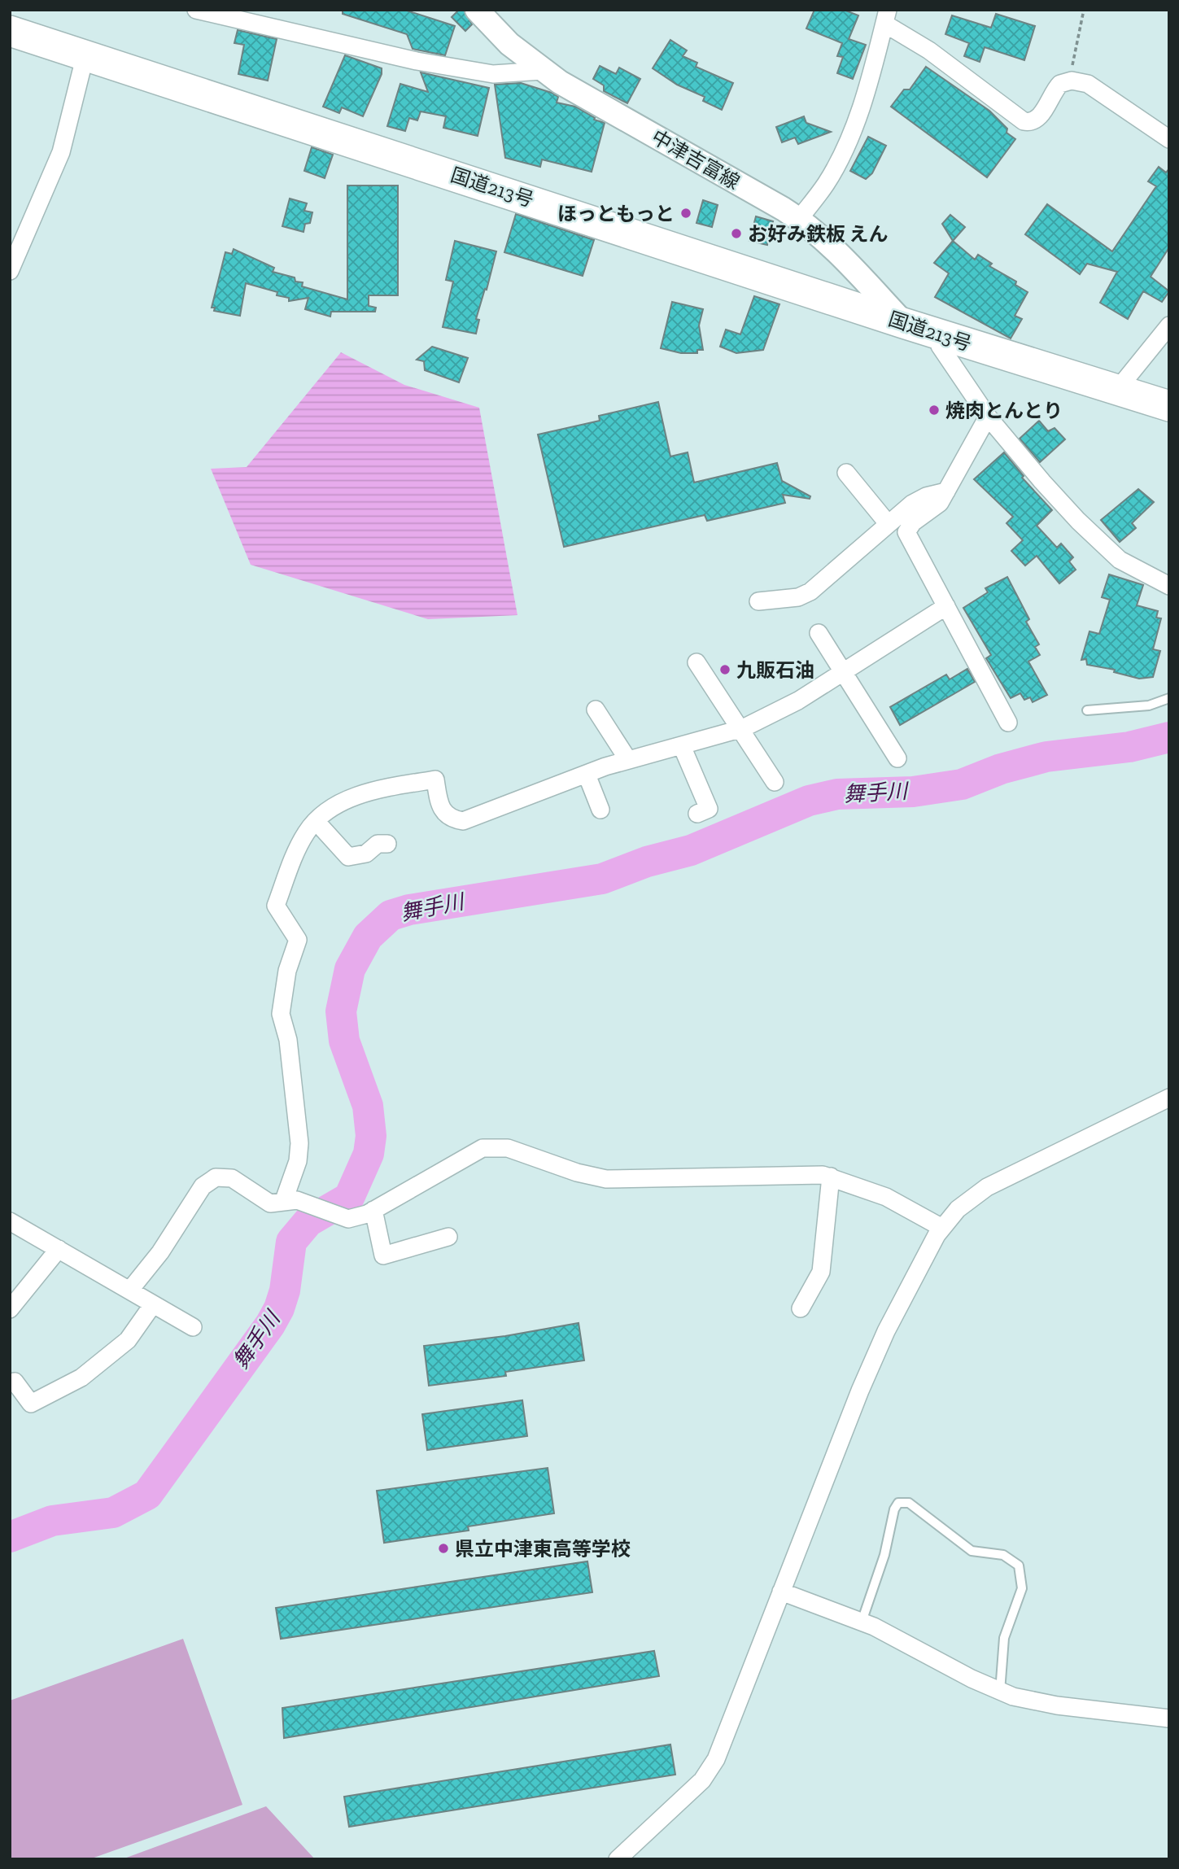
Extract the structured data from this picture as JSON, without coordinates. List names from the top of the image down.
{
  "streets": {
    "highway": ["国道213号"],
    "main road": ["中津吉富線"]
  },
  "crossings": [
    ["中津吉富線", "国道213号"]
  ],
  "water": ["舞手川"],
  "places": [
    "ほっともっと",
    "お好み鉄板 えん",
    "焼肉とんとり",
    "九販石油",
    "県立中津東高等学校"
  ]
}
